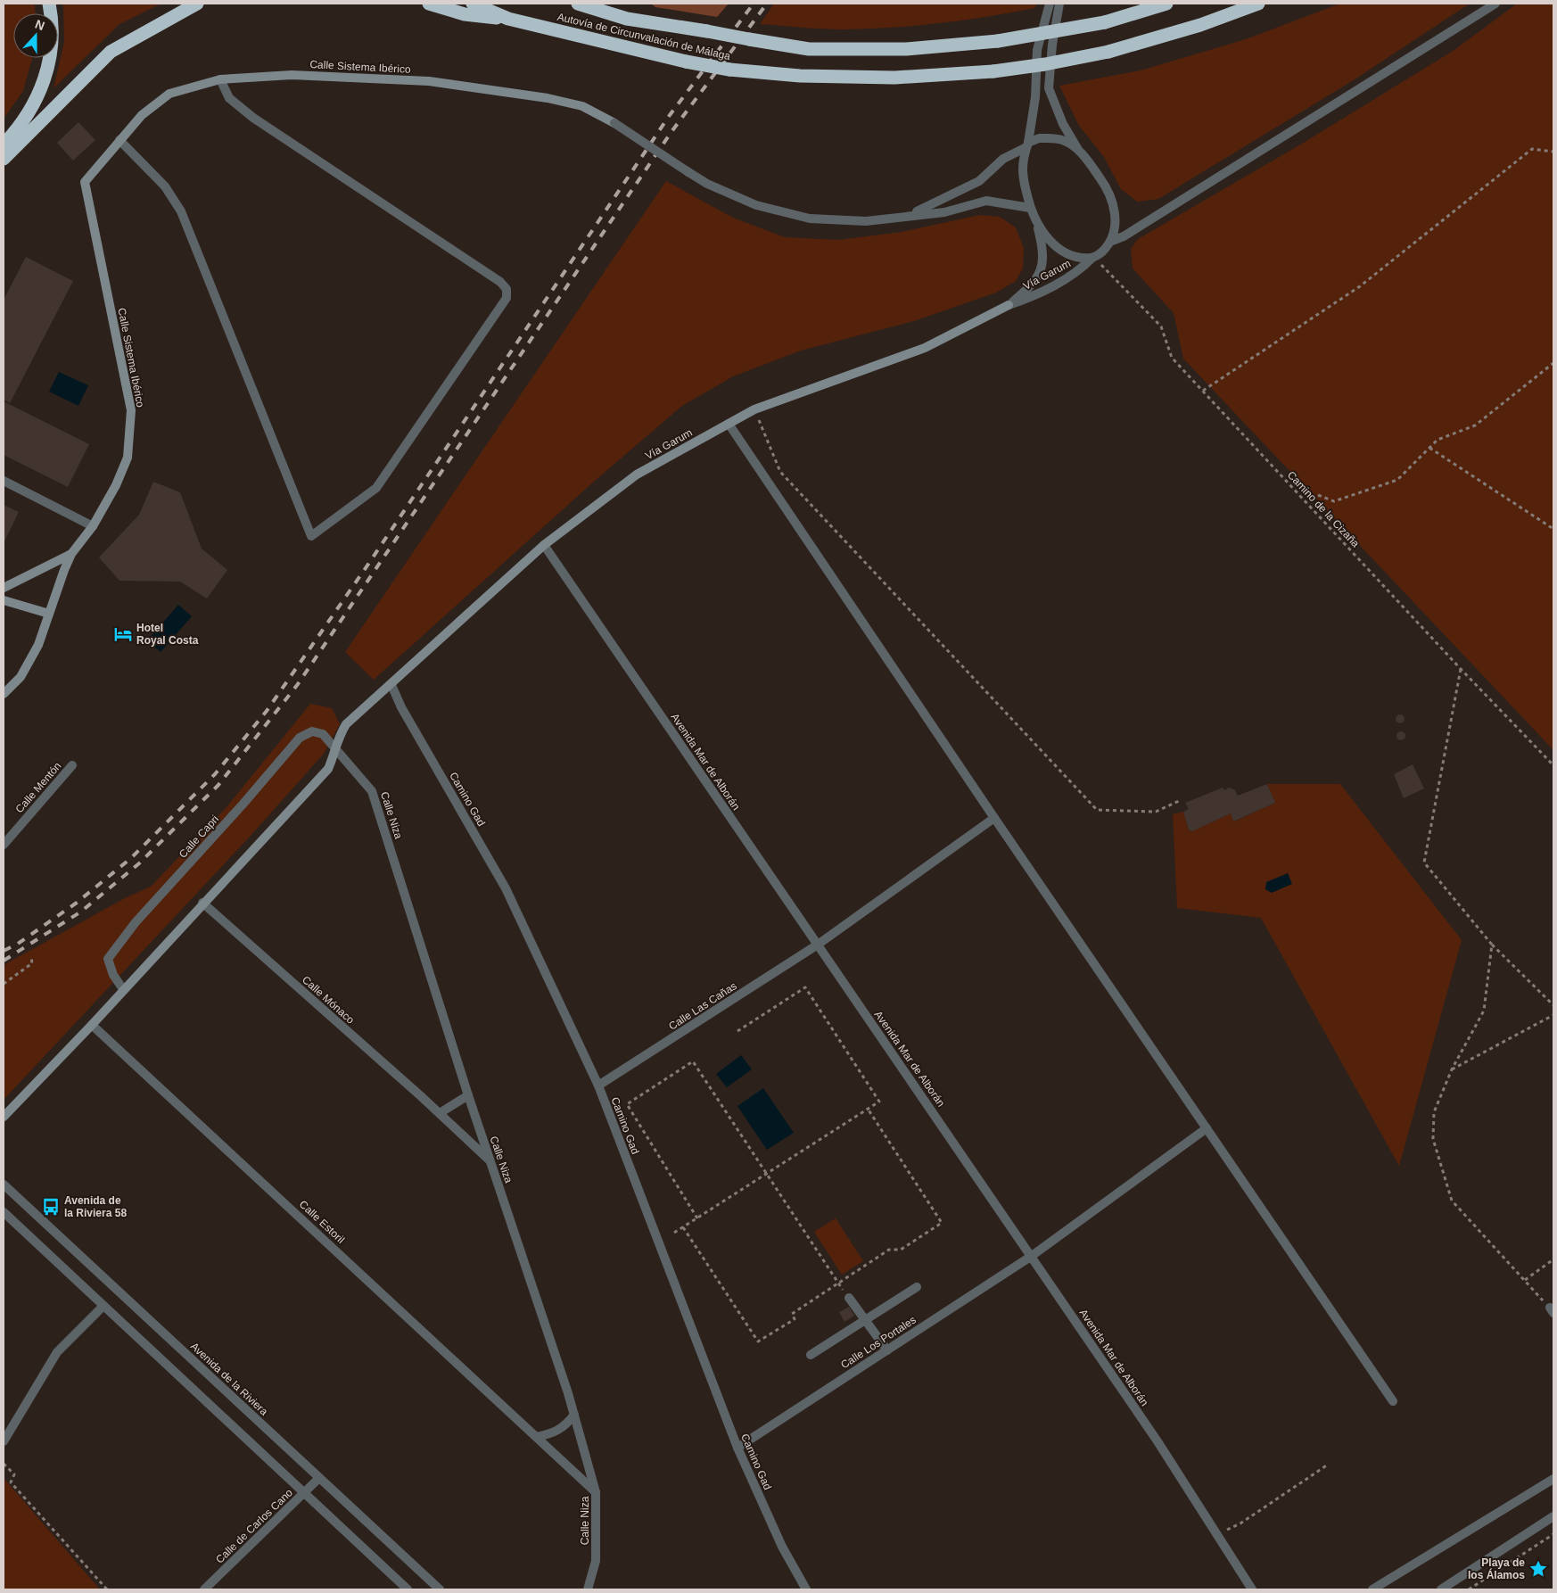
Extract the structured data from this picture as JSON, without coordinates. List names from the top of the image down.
{
  "streets": {
    "highway": ["Autovía de Circunvalación de Málaga"],
    "street": [
      "Calle Sistema Ibérico",
      "Vía Garum",
      "Avenida Mar de Alborán",
      "Calle Mentón",
      "Camino Gad",
      "Calle Niza",
      "Calle Capri",
      "Calle Mónaco",
      "Calle Las Cañas",
      "Calle Estoril",
      "Calle Los Portales",
      "Avenida de la Riviera",
      "Calle de Carlos Cano"
    ],
    "path": ["Camino de la Cizaña"]
  },
  "crossings": [
    ["Vía Garum", "Camino de la Cizaña"],
    ["Vía Garum", "Avenida Mar de Alborán"],
    ["Vía Garum", "Camino Gad"],
    ["Avenida Mar de Alborán", "Calle Las Cañas"],
    ["Avenida Mar de Alborán", "Calle Los Portales"],
    ["Camino Gad", "Calle Las Cañas"],
    ["Camino Gad", "Calle Los Portales"],
    ["Calle Niza", "Calle Capri"],
    ["Calle Niza", "Calle Mónaco"],
    ["Calle Niza", "Calle Estoril"],
    ["Avenida de la Riviera", "Calle de Carlos Cano"]
  ],
  "places": {
    "hotel": ["Hotel Royal Costa"],
    "bus stop": ["Avenida de la Riviera 58"],
    "place": ["Playa de los Álamos"]
  },
  "north": "top"
}
